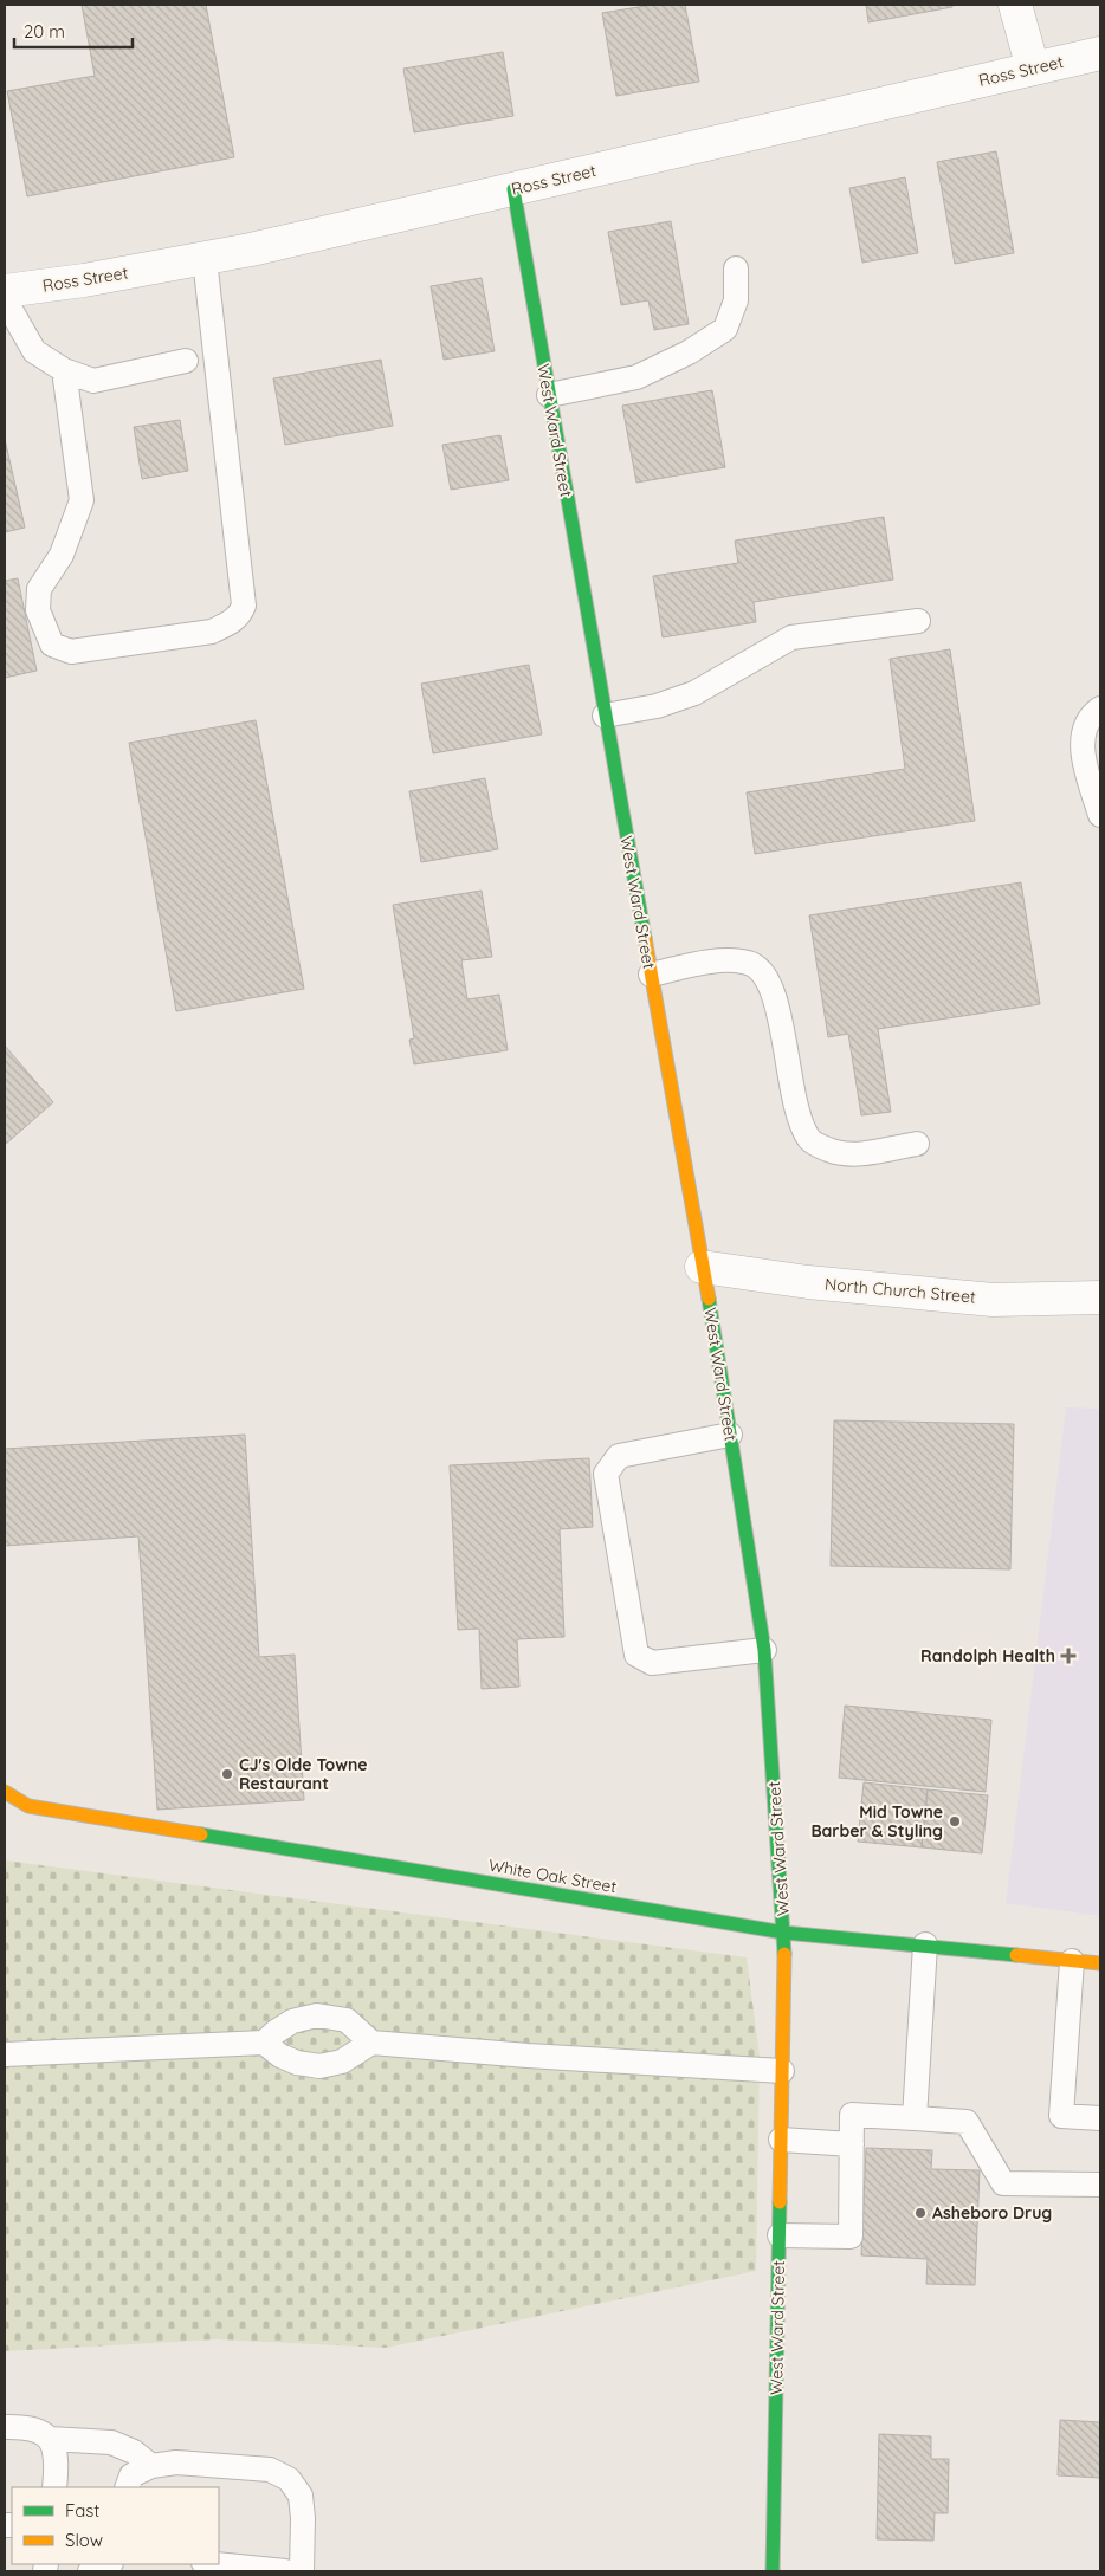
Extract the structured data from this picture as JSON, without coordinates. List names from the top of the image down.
{
  "streets": {
    "street": [
      "Ross Street",
      "West Ward Street",
      "North Church Street",
      "White Oak Street"
    ]
  },
  "crossings": [
    ["Ross Street", "West Ward Street"],
    ["West Ward Street", "North Church Street"],
    ["West Ward Street", "White Oak Street"]
  ],
  "places": {
    "health": ["Randolph Health"],
    "other": ["CJ's Olde Towne Restaurant", "Mid Towne Barber & Styling", "Asheboro Drug"]
  },
  "legend": ["Fast", "Slow"],
  "scale_bar": "20 m"
}
